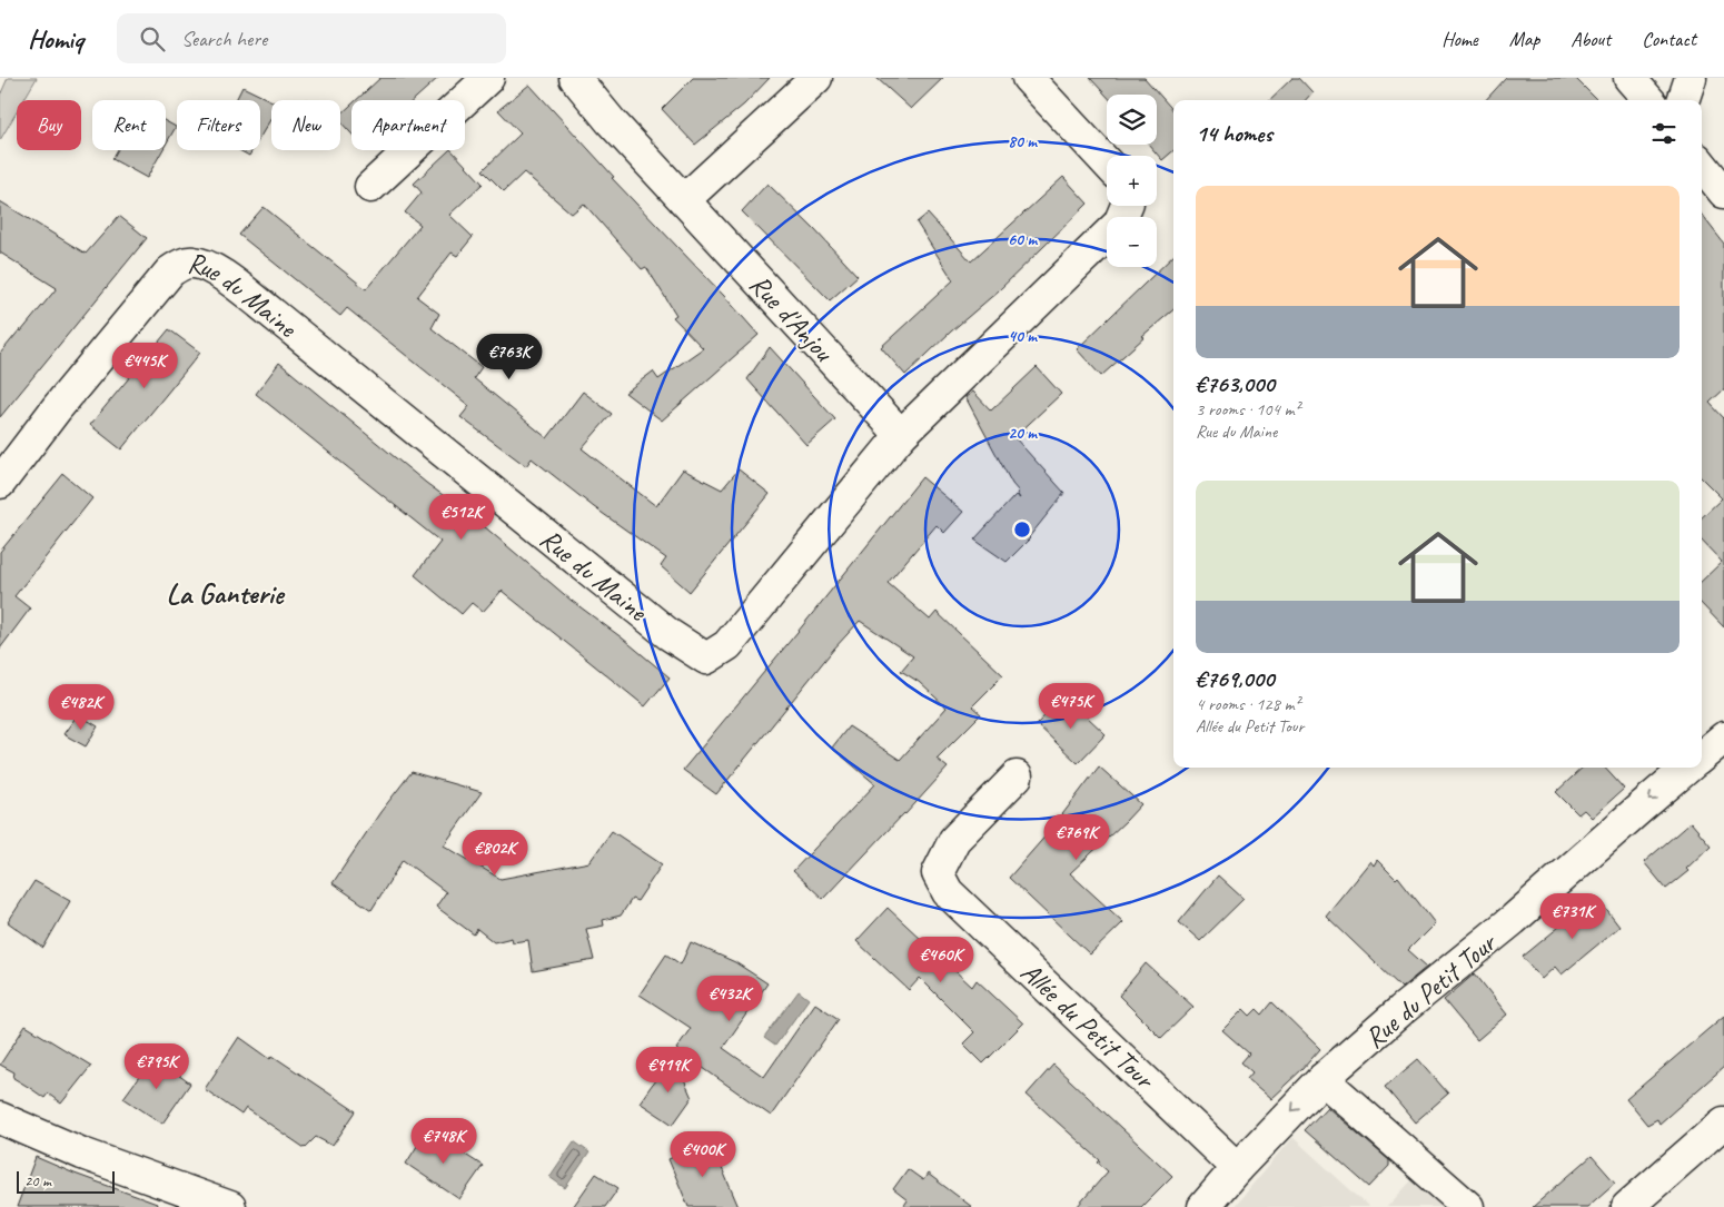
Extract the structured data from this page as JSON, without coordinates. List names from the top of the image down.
{
  "streets": {
    "street": [
      "Rue du Maine",
      "Rue d'Anjou",
      "Rue du Petit Tour",
      "Allée du Petit Tour"
    ]
  },
  "crossings": [
    ["Rue du Maine", "Rue d'Anjou"],
    ["Rue du Petit Tour", "Allée du Petit Tour"]
  ],
  "one_way": ["Rue du Petit Tour"],
  "districts": ["La Ganterie"],
  "scale_bar": "20 m",
  "page": {
    "header": "Homiq",
    "search": "Search here",
    "nav": [
      "Home",
      "Map",
      "About",
      "Contact"
    ],
    "map_buttons": ["+", "−"],
    "chip": [
      "Buy",
      "Rent",
      "Filters",
      "New",
      "Apartment"
    ],
    "heading": "14 homes",
    "list": [
      {
        "name": "€763,000",
        "note": "3 rooms · 104 m² · Rue du Maine"
      },
      {
        "name": "€769,000",
        "note": "4 rooms · 128 m² · Allée du Petit Tour"
      }
    ],
    "price": [
      "€763K",
      "€445K",
      "€512K",
      "€475K",
      "€482K",
      "€769K",
      "€802K",
      "€731K",
      "€460K",
      "€432K",
      "€795K",
      "€919K",
      "€748K",
      "€400K"
    ],
    "scale": "20 m"
  },
  "rings": [
    "80 m",
    "60 m",
    "40 m",
    "20 m"
  ]
}
